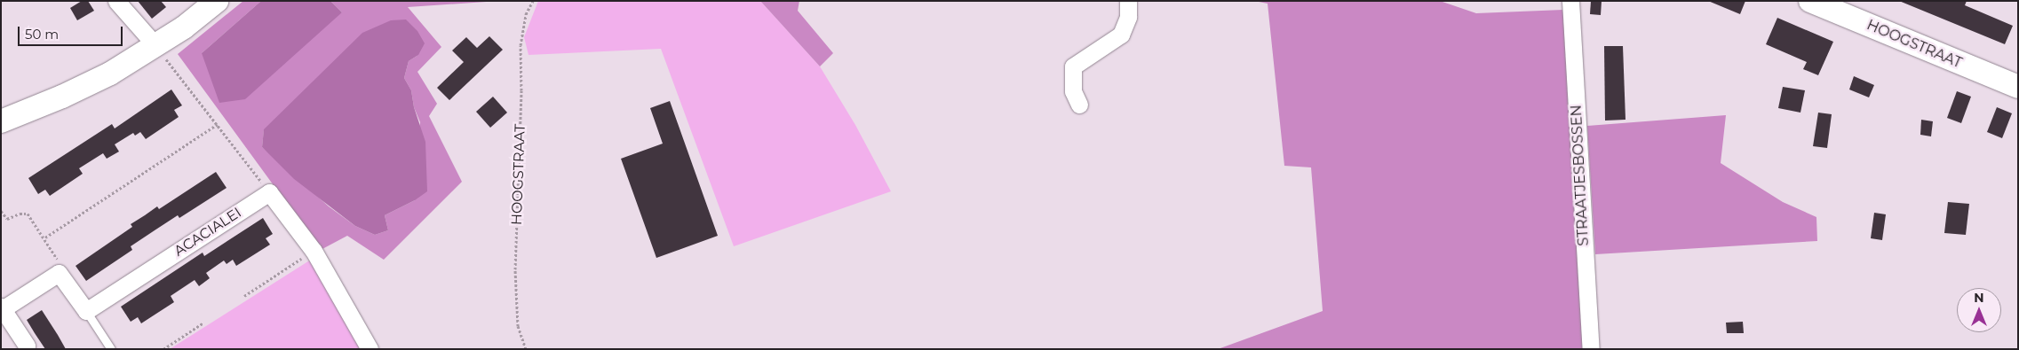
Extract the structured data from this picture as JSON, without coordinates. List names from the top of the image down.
{
  "streets": {
    "main road": ["HOOGSTRAAT"],
    "street": ["STRAATJESBOSSEN", "ACACIALEI"]
  },
  "scale_bar": "50 m",
  "north": "top"
}
